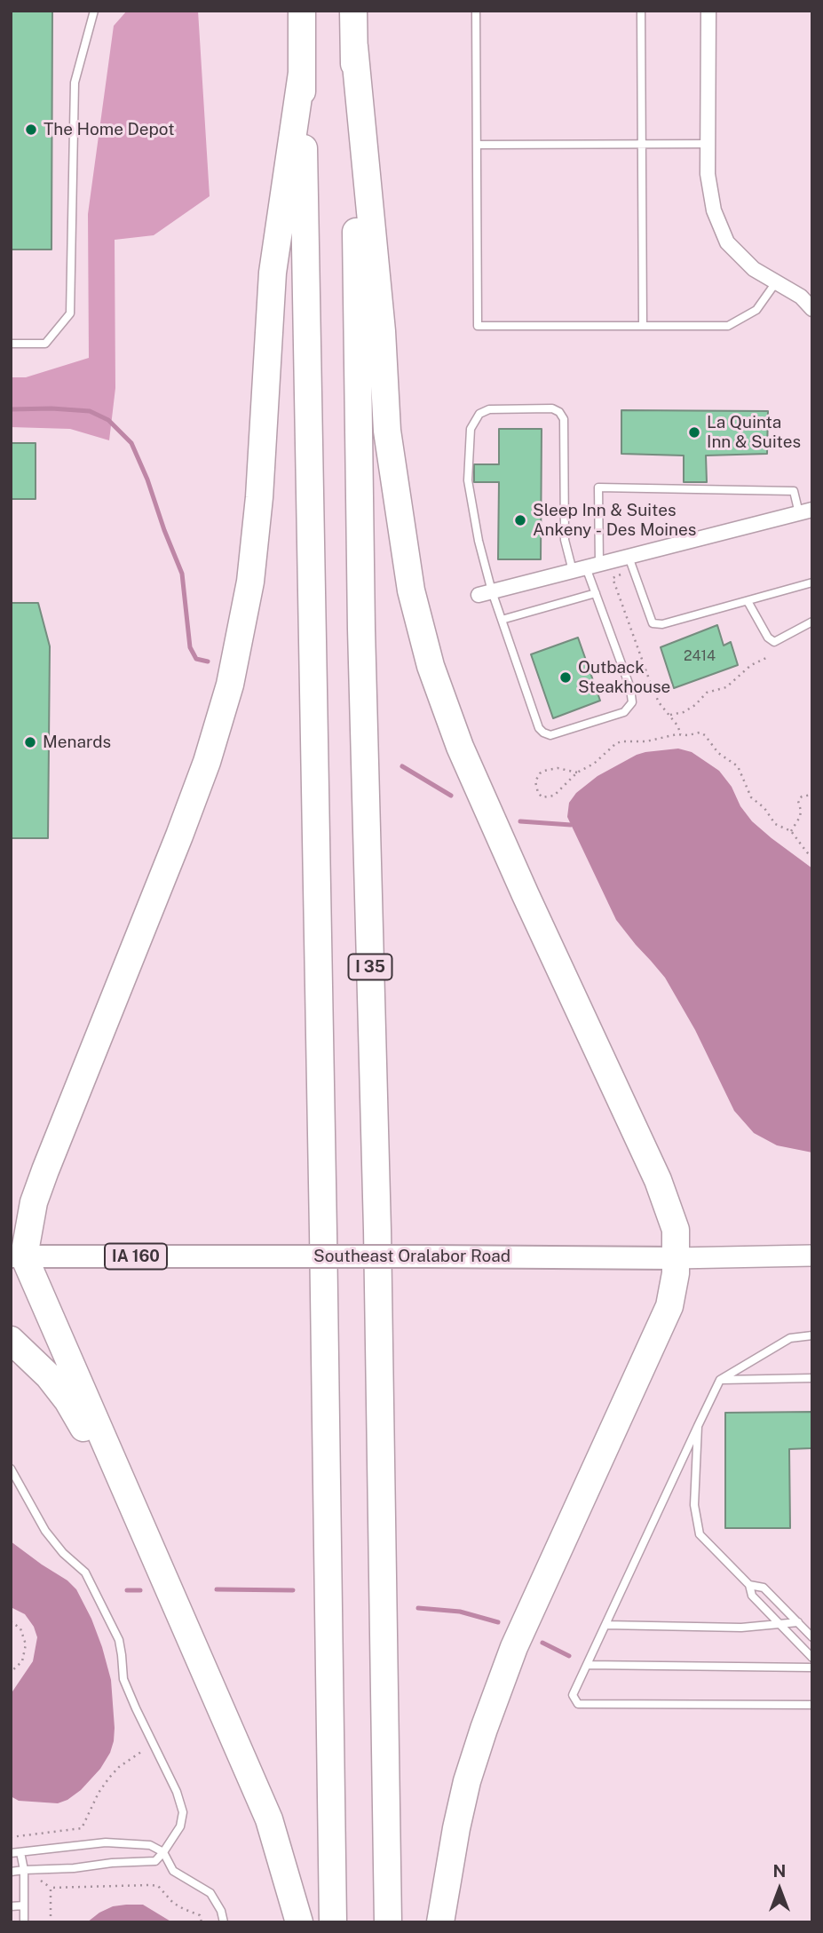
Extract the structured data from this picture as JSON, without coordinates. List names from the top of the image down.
{
  "streets": {
    "highway": ["I 35"],
    "main road": ["IA 160", "Southeast Oralabor Road"]
  },
  "places": [
    "The Home Depot",
    "La Quinta Inn & Suites",
    "Sleep Inn & Suites Ankeny - Des Moines",
    "Outback Steakhouse",
    "Menards"
  ],
  "house_numbers": ["2414"],
  "north": "top"
}
